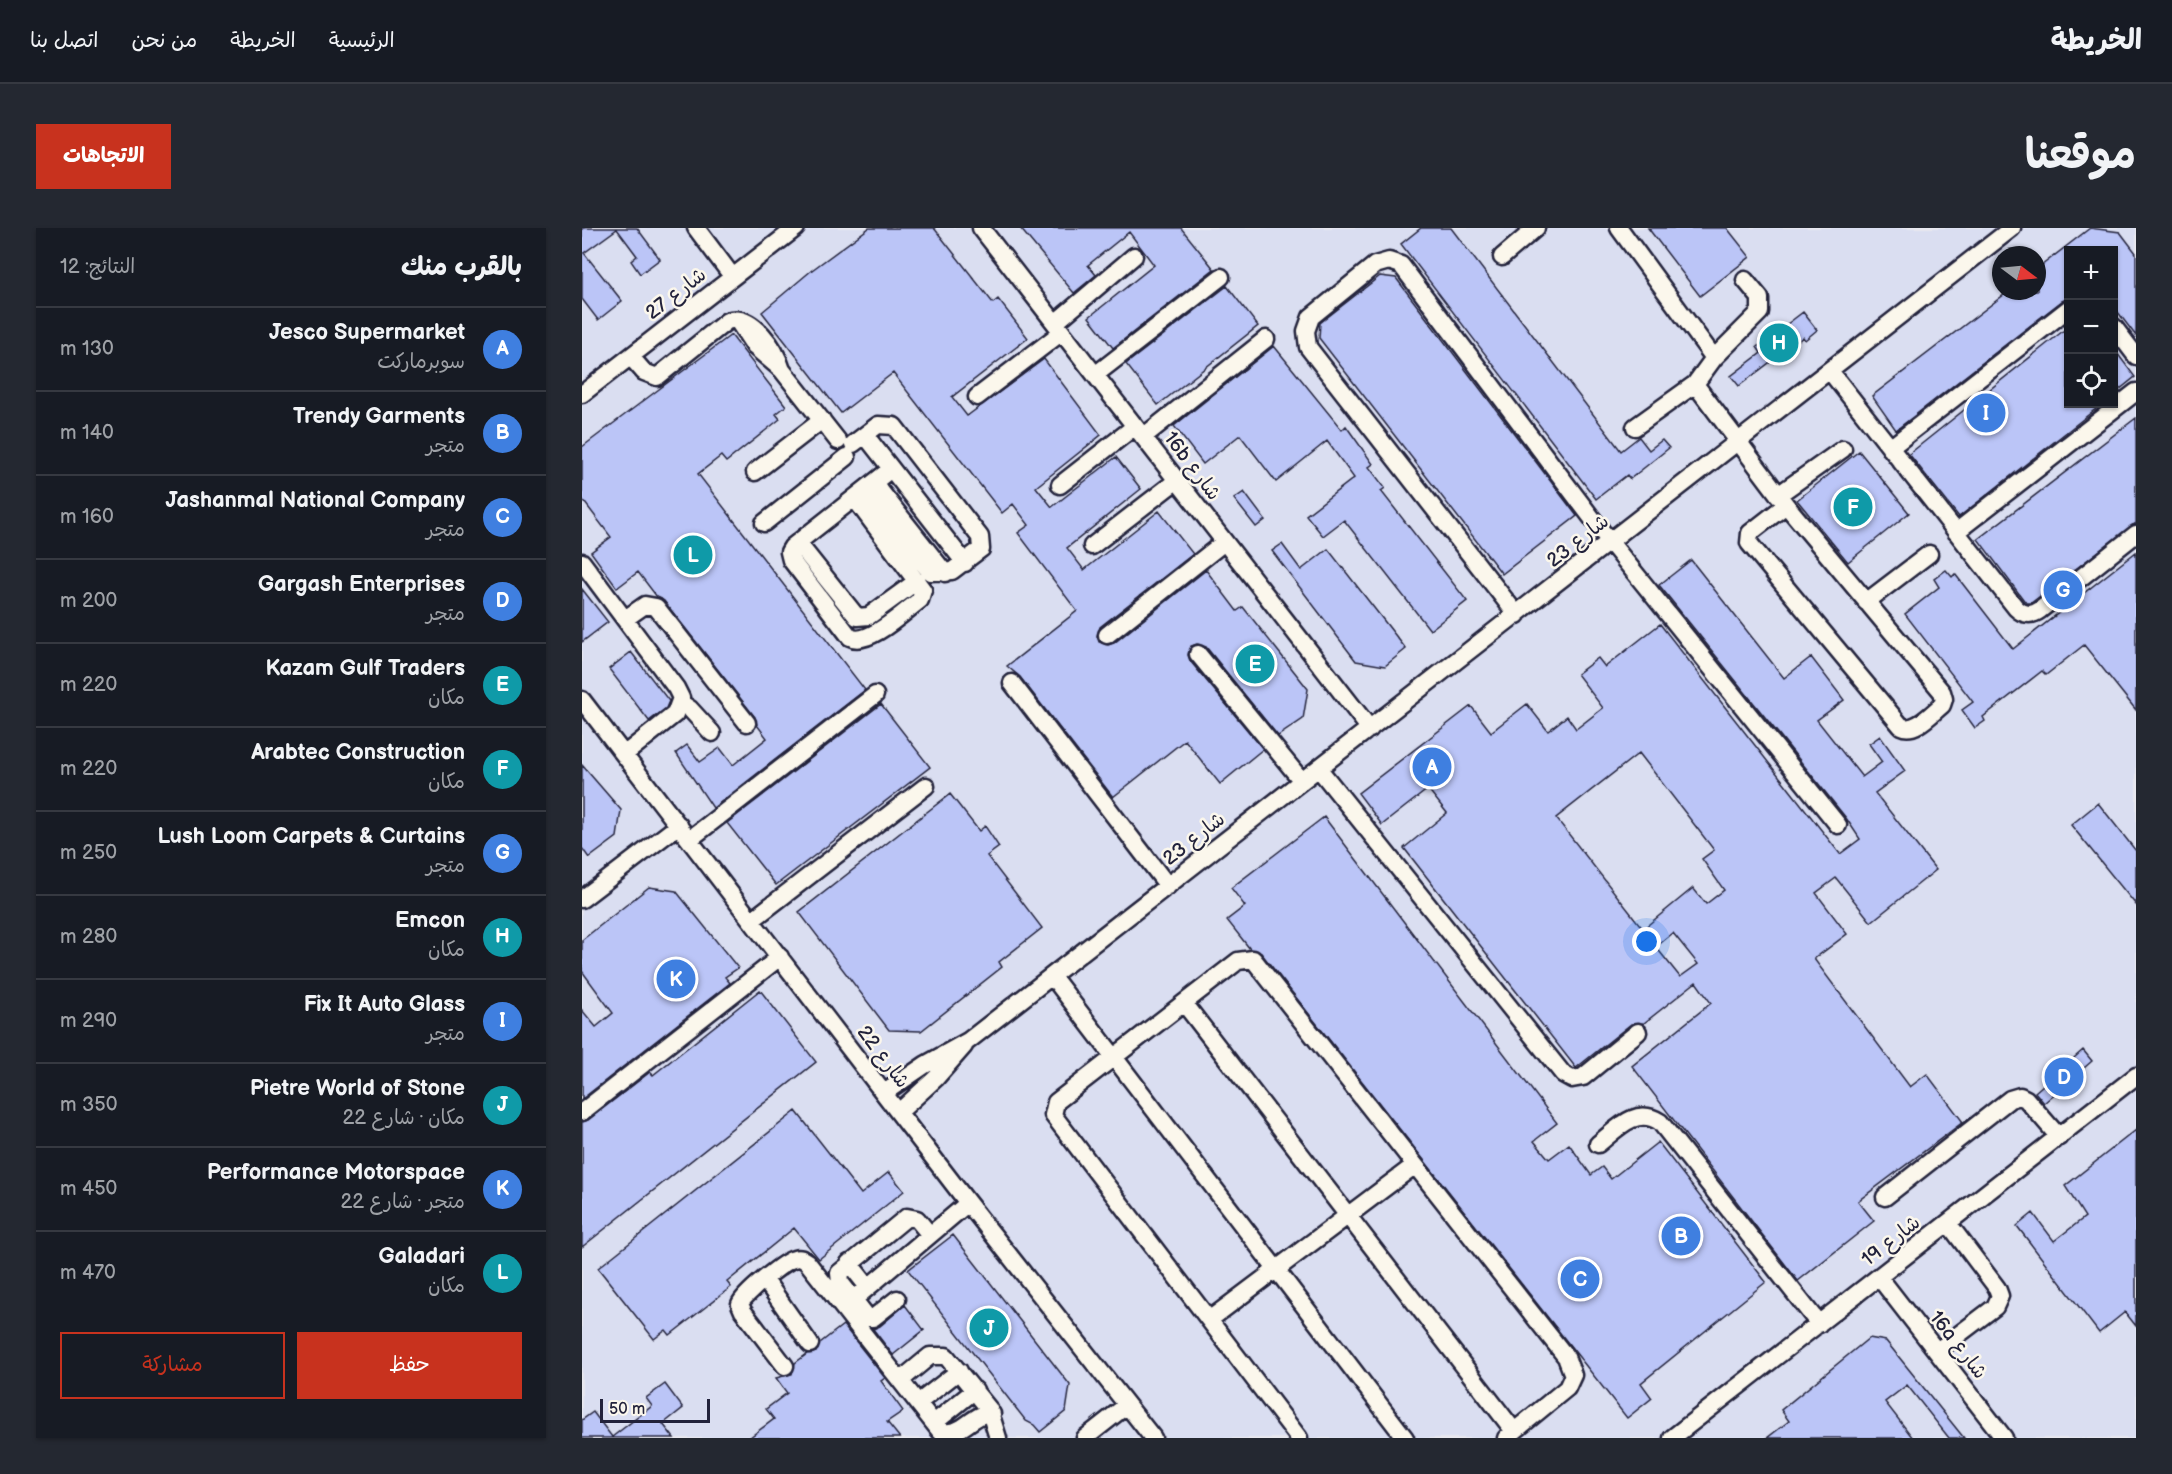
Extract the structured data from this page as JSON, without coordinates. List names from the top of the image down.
{
  "streets": {
    "street": [
      "شارع 27",
      "16b شارع",
      "شارع 23",
      "شارع 22",
      "شارع 19",
      "16a شارع"
    ]
  },
  "crossings": [
    ["16b شارع", "شارع 23"],
    ["شارع 23", "شارع 22"],
    ["شارع 19", "16a شارع"]
  ],
  "scale_bar": "50 m",
  "north": "right",
  "page": {
    "header": "الخريطة",
    "nav": [
      "الرئيسية",
      "الخريطة",
      "من نحن",
      "اتصل بنا"
    ],
    "title": "موقعنا",
    "buttons": [
      "الاتجاهات",
      ["حفظ", "مشاركة"]
    ],
    "heading": ["بالقرب منك", "النتائج: 12"],
    "map_buttons": ["+", "−"],
    "list": [
      {
        "mark": "A",
        "name": "Jesco Supermarket",
        "note": "سوبرماركت",
        "value": "130 m"
      },
      {
        "mark": "B",
        "name": "Trendy Garments",
        "note": "متجر",
        "value": "140 m"
      },
      {
        "mark": "C",
        "name": "Jashanmal National Company",
        "note": "متجر",
        "value": "160 m"
      },
      {
        "mark": "D",
        "name": "Gargash Enterprises",
        "note": "متجر",
        "value": "200 m"
      },
      {
        "mark": "E",
        "name": "Kazam Gulf Traders",
        "note": "مكان",
        "value": "220 m"
      },
      {
        "mark": "F",
        "name": "Arabtec Construction",
        "note": "مكان",
        "value": "220 m"
      },
      {
        "mark": "G",
        "name": "Lush Loom Carpets & Curtains",
        "note": "متجر",
        "value": "250 m"
      },
      {
        "mark": "H",
        "name": "Emcon",
        "note": "مكان",
        "value": "280 m"
      },
      {
        "mark": "I",
        "name": "Fix It Auto Glass",
        "note": "متجر",
        "value": "290 m"
      },
      {
        "mark": "J",
        "name": "Pietre World of Stone",
        "note": "مكان · شارع 22",
        "value": "350 m"
      },
      {
        "mark": "K",
        "name": "Performance Motorspace",
        "note": "متجر · شارع 22",
        "value": "450 m"
      },
      {
        "mark": "L",
        "name": "Galadari",
        "note": "مكان",
        "value": "470 m"
      }
    ],
    "pins": [
      "H",
      "I",
      "F",
      "L",
      "G",
      "E",
      "A",
      "K",
      "D",
      "B",
      "C",
      "J"
    ],
    "scale": "50 m"
  }
}
